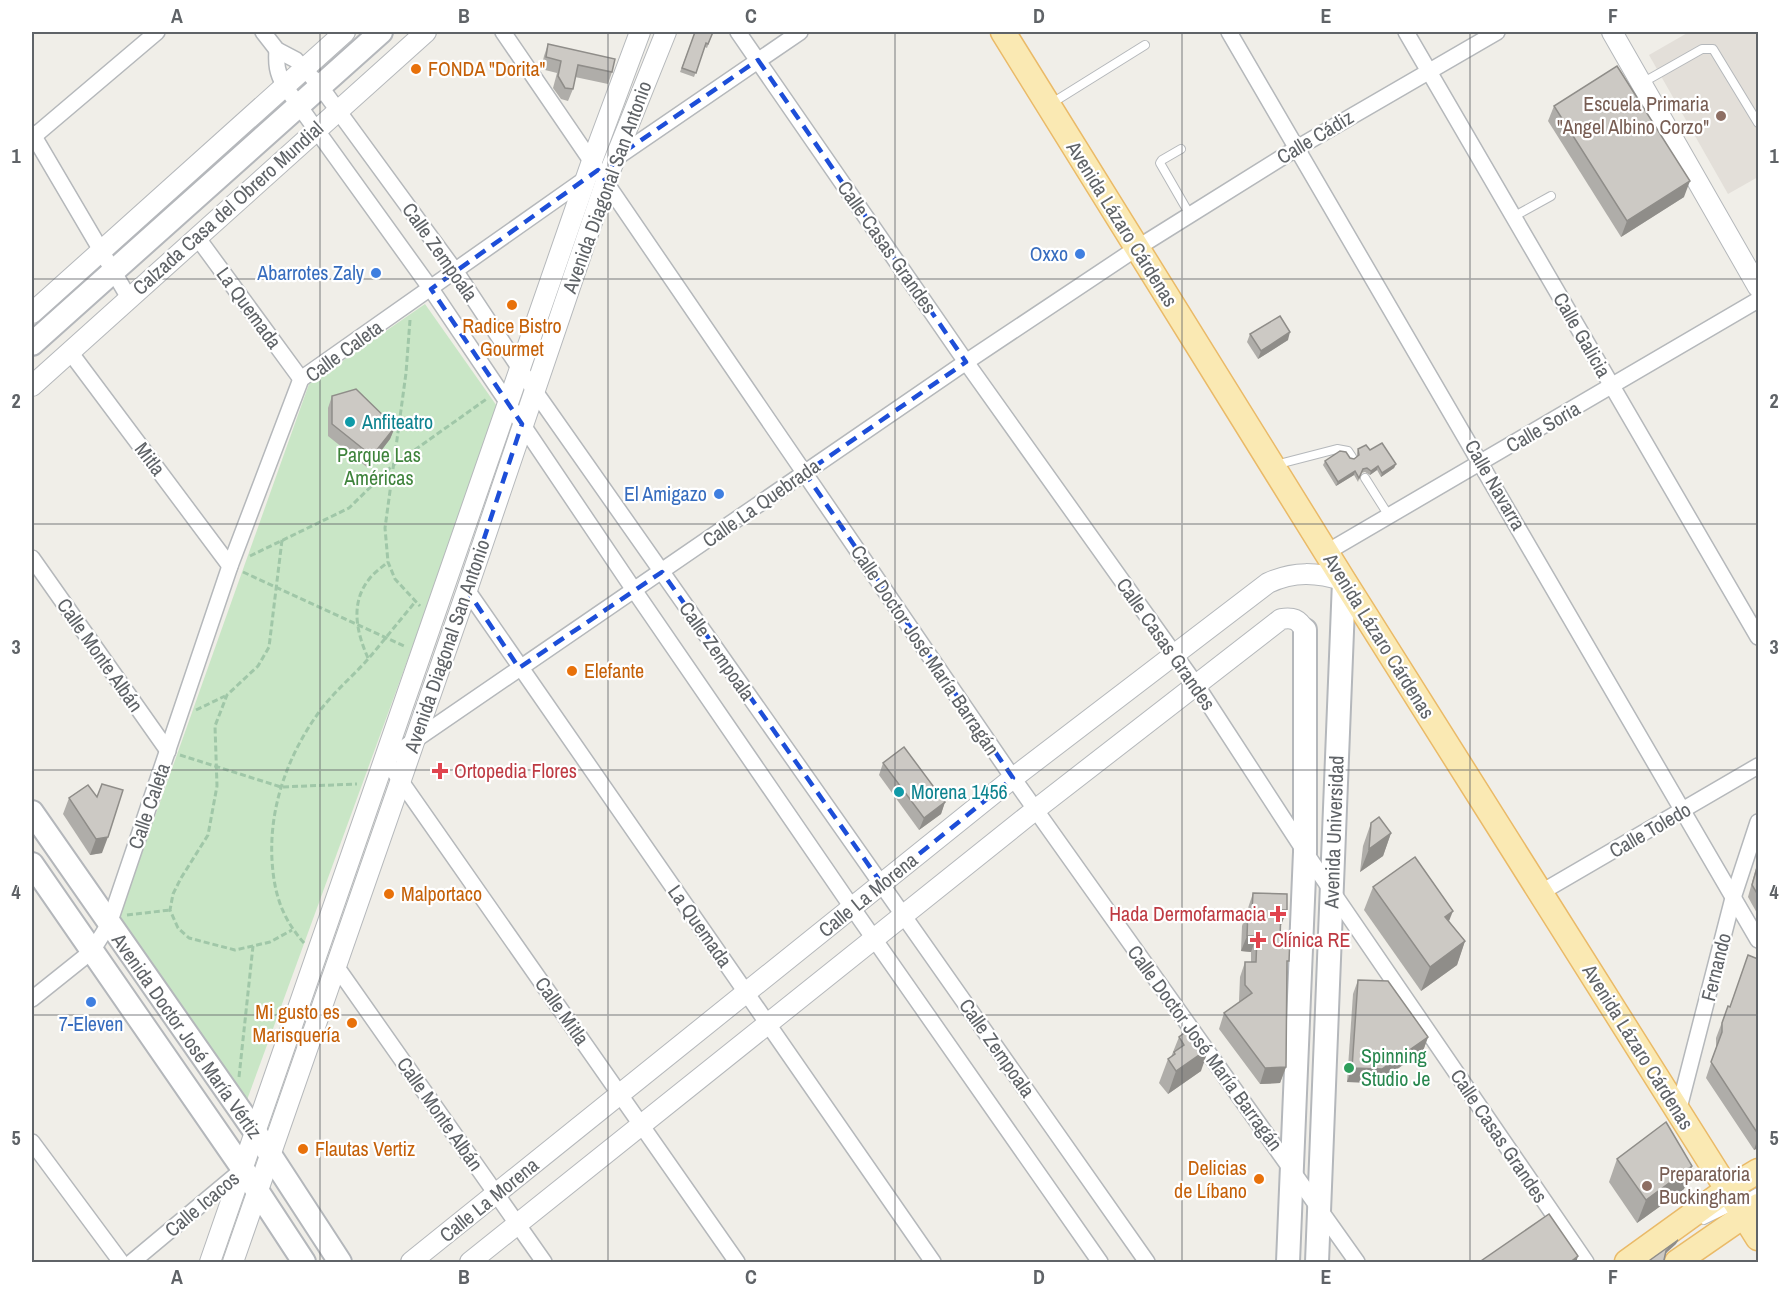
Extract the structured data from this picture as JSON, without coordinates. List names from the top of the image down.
{
  "streets": {
    "main road": [
      "Calzada Casa del Obrero Mundial",
      "Avenida Lázaro Cárdenas",
      "Avenida Universidad",
      "Avenida Doctor José María Vértiz"
    ],
    "street": [
      "Calle Cádiz",
      "Avenida Diagonal San Antonio",
      "Calle Casas Grandes",
      "Calle Zempoala",
      "La Quemada",
      "Calle Galicia",
      "Calle Caleta",
      "Calle Soria",
      "Mitla",
      "Calle Navarra",
      "Calle La Quebrada",
      "Calle Doctor José María Barragán",
      "Calle Monte Albán",
      "Calle Toledo",
      "Calle La Morena",
      "Fernando",
      "Calle Mitla",
      "Calle Icacos"
    ]
  },
  "crossings": [
    ["Calle Cádiz", "Avenida Lázaro Cárdenas"],
    ["Calle Cádiz", "Calle Galicia"],
    ["Calle Cádiz", "Calle Navarra"],
    ["Calle Cádiz", "Calle La Quebrada"],
    ["Avenida Diagonal San Antonio", "Calle Zempoala"],
    ["Avenida Diagonal San Antonio", "La Quemada"],
    ["Avenida Diagonal San Antonio", "Calle Caleta"],
    ["Avenida Diagonal San Antonio", "Calle La Quebrada"],
    ["Avenida Diagonal San Antonio", "Calle Doctor José María Barragán"],
    ["Avenida Diagonal San Antonio", "Calle Monte Albán"],
    ["Avenida Diagonal San Antonio", "Calle Mitla"],
    ["Avenida Diagonal San Antonio", "Avenida Doctor José María Vértiz"],
    ["Avenida Diagonal San Antonio", "Calle Icacos"],
    ["Calzada Casa del Obrero Mundial", "Calle Zempoala"],
    ["Calzada Casa del Obrero Mundial", "La Quemada"],
    ["Calzada Casa del Obrero Mundial", "Mitla"],
    ["Avenida Lázaro Cárdenas", "Calle Soria"],
    ["Avenida Lázaro Cárdenas", "Calle La Quebrada"],
    ["Avenida Lázaro Cárdenas", "Calle Toledo"],
    ["Avenida Lázaro Cárdenas", "Avenida Universidad"],
    ["Avenida Lázaro Cárdenas", "Calle La Morena"],
    ["Avenida Lázaro Cárdenas", "Fernando"],
    ["Calle Casas Grandes", "Calle La Quebrada"],
    ["Calle Casas Grandes", "Avenida Universidad"],
    ["Calle Casas Grandes", "Calle La Morena"],
    ["Calle Zempoala", "Calle Caleta"],
    ["Calle Zempoala", "Calle La Quebrada"],
    ["Calle Zempoala", "Calle La Morena"],
    ["La Quemada", "Calle Caleta"],
    ["La Quemada", "Calle La Quebrada"],
    ["La Quemada", "Calle La Morena"],
    ["Calle Galicia", "Calle Soria"],
    ["Calle Caleta", "Mitla"],
    ["Calle Caleta", "Calle Doctor José María Barragán"],
    ["Calle Caleta", "Calle Monte Albán"],
    ["Calle Caleta", "Avenida Doctor José María Vértiz"],
    ["Calle Soria", "Calle Navarra"],
    ["Calle Navarra", "Calle Toledo"],
    ["Calle Navarra", "Fernando"],
    ["Calle La Quebrada", "Calle Doctor José María Barragán"],
    ["Calle La Quebrada", "Calle Mitla"],
    ["Calle Doctor José María Barragán", "Avenida Universidad"],
    ["Calle Doctor José María Barragán", "Calle La Morena"],
    ["Calle Monte Albán", "Calle La Morena"],
    ["Avenida Universidad", "Calle La Morena"],
    ["Calle La Morena", "Calle Mitla"],
    ["Avenida Doctor José María Vértiz", "Calle Icacos"]
  ],
  "parks": ["Parque Las Américas"],
  "places": {
    "other": [
      "FONDA \"Dorita\"",
      "Escuela Primaria \"Angel Albino Corzo\"",
      "Oxxo",
      "Abarrotes Zaly",
      "Radice Bistro Gourmet",
      "Anfiteatro",
      "El Amigazo",
      "Elefante",
      "Morena 1456",
      "Malportaco",
      "7-Eleven",
      "Mi gusto es Marisquería",
      "Spinning Studio Je",
      "Flautas Vertiz",
      "Delicias de Líbano",
      "Preparatoria Buckingham"
    ],
    "health": ["Ortopedia Flores", "Hada Dermofarmacia", "Clínica RE"]
  },
  "grid": {
    "columns": [
      "A",
      "B",
      "C",
      "D",
      "E",
      "F"
    ],
    "rows": [
      "1",
      "2",
      "3",
      "4",
      "5"
    ]
  }
}
